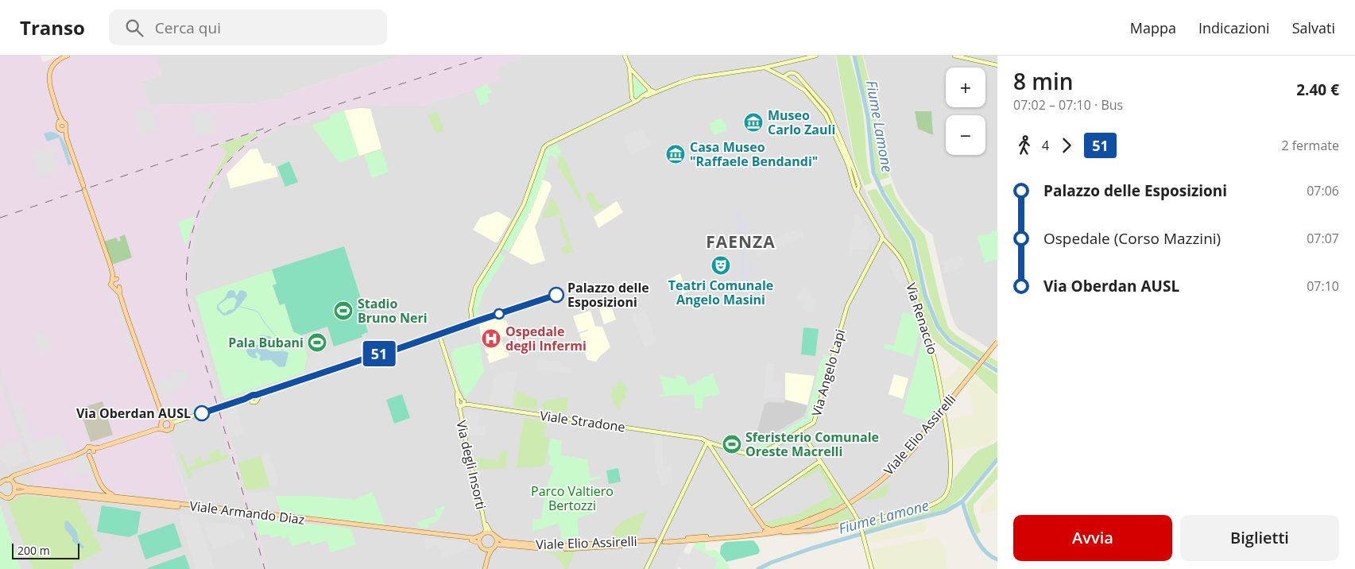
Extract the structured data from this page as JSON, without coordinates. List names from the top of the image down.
{
  "streets": {
    "main road": ["Viale Elio Assirelli", "Viale Armando Diaz"],
    "street": [
      "Via Renaccio",
      "Via Angelo Lapi",
      "Viale Stradone",
      "Via degli Insorti"
    ]
  },
  "crossings": [
    ["Via Renaccio", "Via Angelo Lapi"],
    ["Via Angelo Lapi", "Viale Stradone"],
    ["Viale Stradone", "Via degli Insorti"],
    ["Viale Elio Assirelli", "Via degli Insorti"],
    ["Viale Elio Assirelli", "Viale Armando Diaz"],
    ["Via degli Insorti", "Viale Armando Diaz"]
  ],
  "districts": ["FAENZA"],
  "water": ["Fiume Lamone"],
  "parks": ["Parco Valtiero Bertozzi"],
  "places": {
    "museum": ["Museo Carlo Zauli", "Casa Museo \"Raffaele Bendandi\""],
    "theatre": ["Teatri Comunale Angelo Masini"],
    "other": ["Palazzo delle Esposizioni", "Via Oberdan AUSL"],
    "sports": ["Stadio Bruno Neri", "Pala Bubani", "Sferisterio Comunale Oreste Macrelli"],
    "hospital": ["Ospedale degli Infermi"]
  },
  "lines": ["bus line 51"],
  "scale_bar": "200 m",
  "page": {
    "header": "Transo",
    "search": "Cerca qui",
    "nav": ["Mappa", "Indicazioni", "Salvati"],
    "on_map": "51",
    "heading": ["8 min", "07:02 – 07:10 · Bus", "2.40 €"],
    "map_buttons": ["+", "−"],
    "legs": ["4", "51", "2 fermate"],
    "list": [
      {
        "name": "Palazzo delle Esposizioni",
        "value": "07:06"
      },
      {
        "name": "Ospedale (Corso Mazzini)",
        "value": "07:07"
      },
      {
        "name": "Via Oberdan AUSL",
        "value": "07:10"
      }
    ],
    "buttons": ["Avvia", "Biglietti"],
    "scale": "200 m"
  }
}
